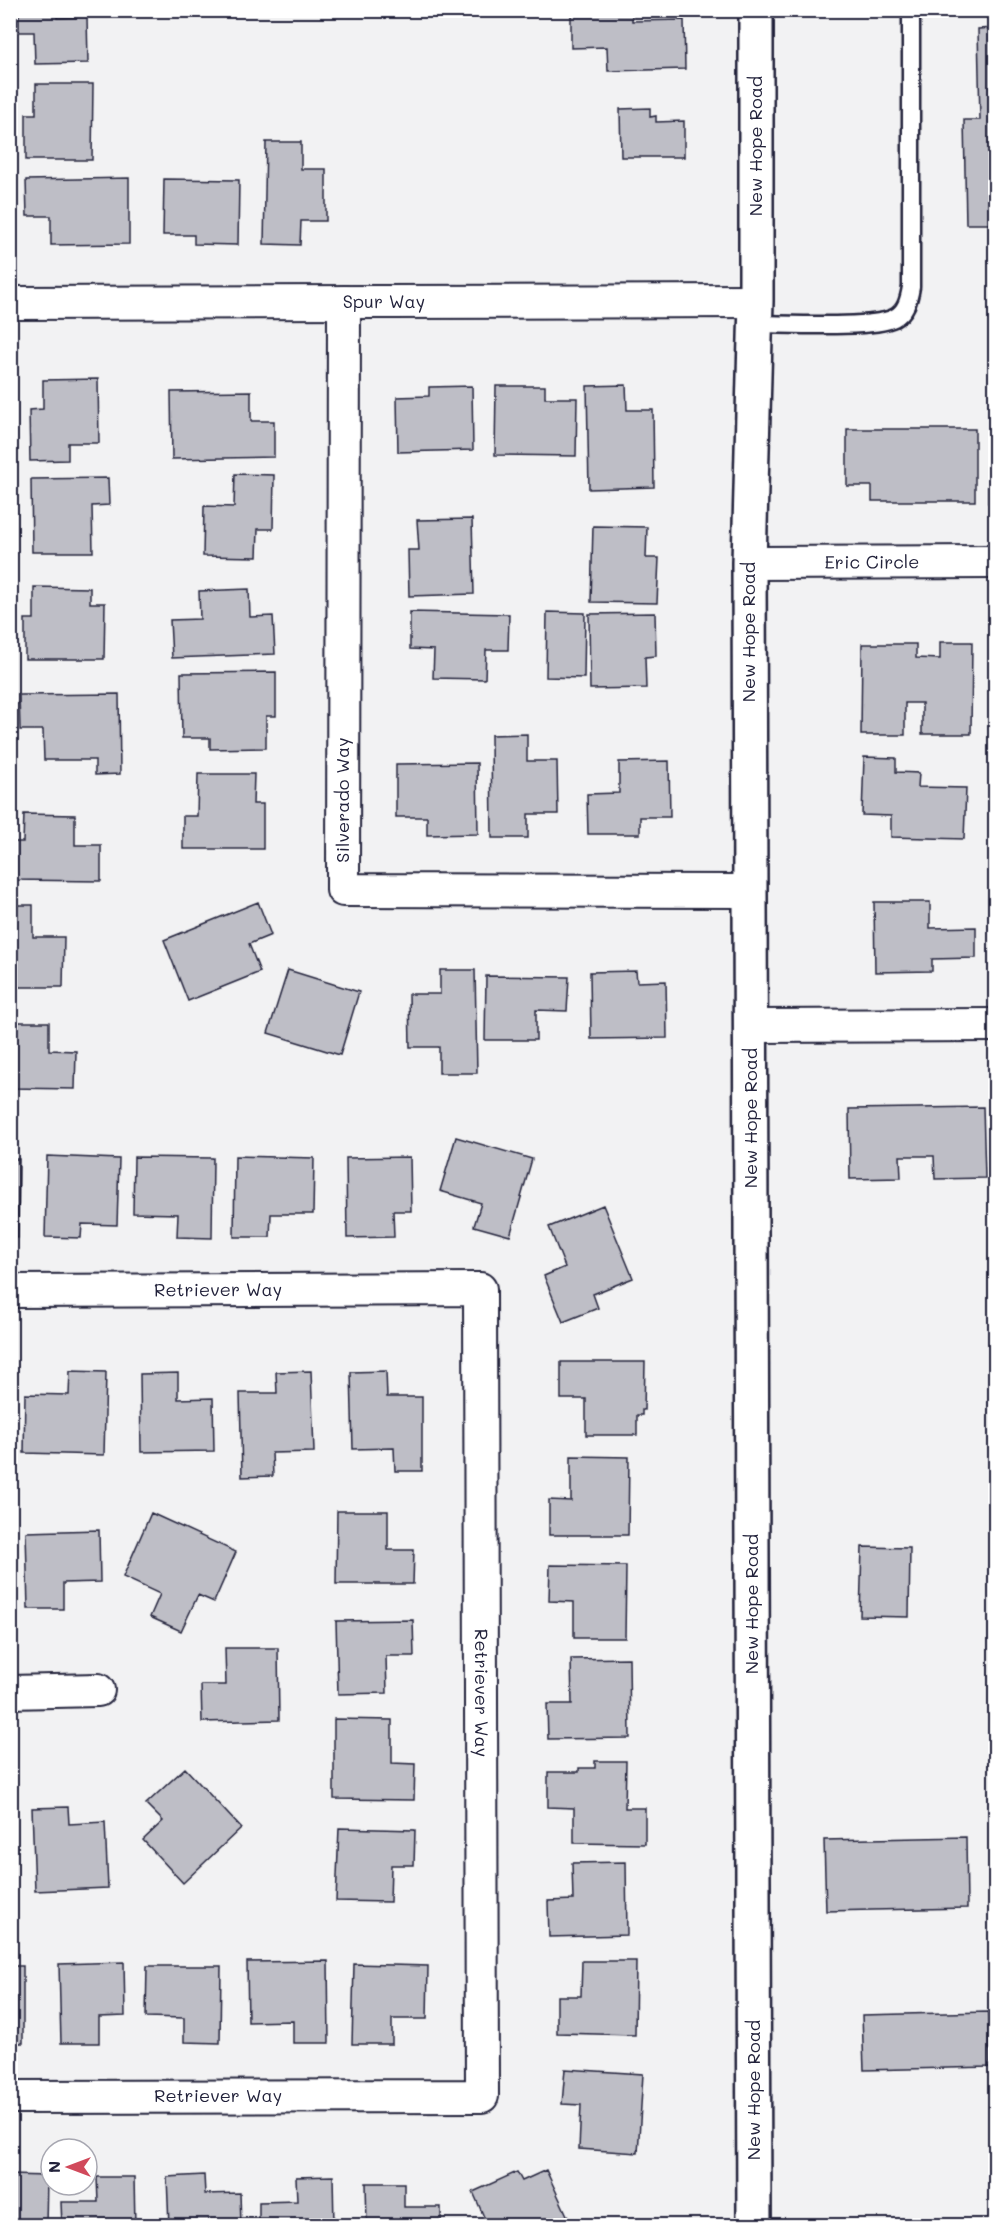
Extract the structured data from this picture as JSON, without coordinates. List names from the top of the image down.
{
  "streets": {
    "main road": ["New Hope Road"],
    "street": [
      "Spur Way",
      "Eric Circle",
      "Silverado Way",
      "Retriever Way"
    ]
  },
  "crossings": [
    ["New Hope Road", "Spur Way"],
    ["New Hope Road", "Eric Circle"],
    ["New Hope Road", "Silverado Way"],
    ["Spur Way", "Silverado Way"]
  ],
  "north": "left"
}
